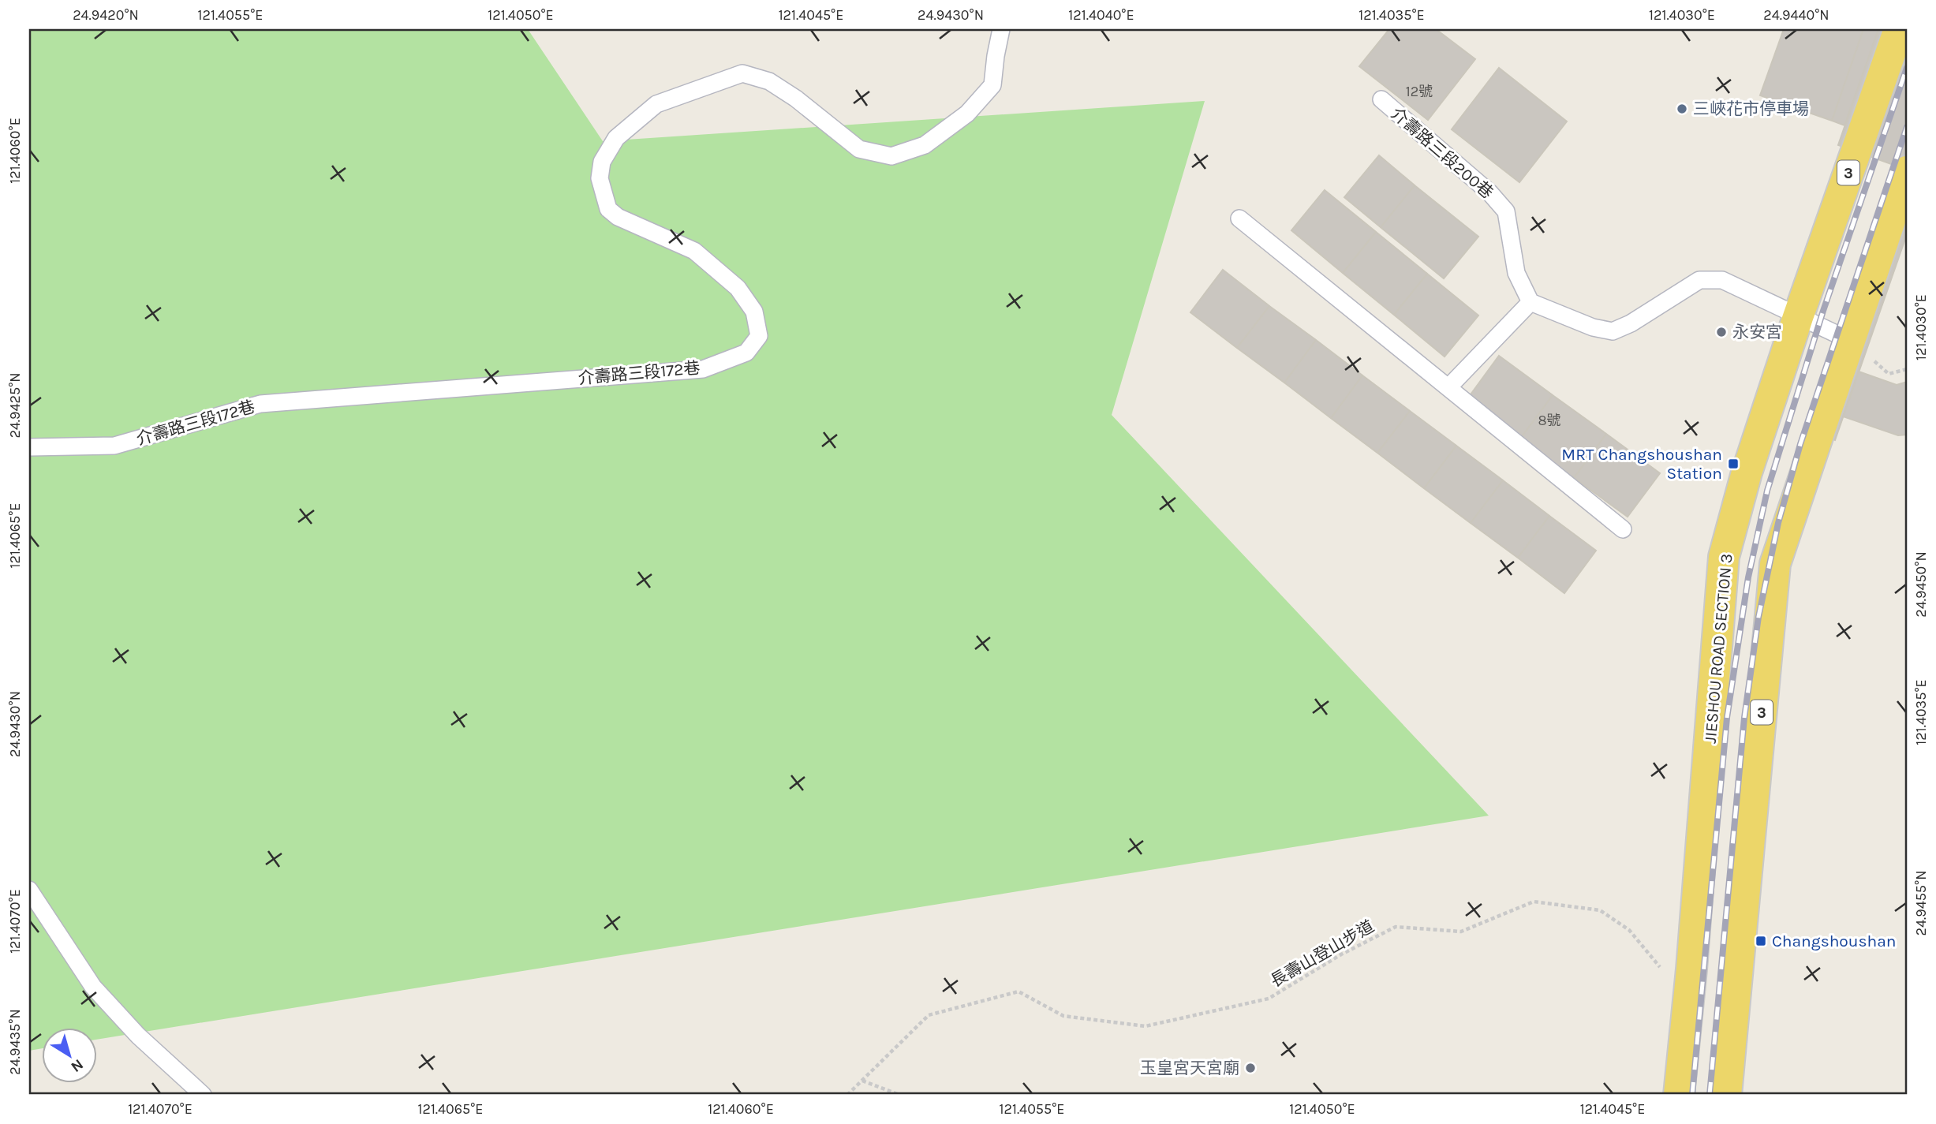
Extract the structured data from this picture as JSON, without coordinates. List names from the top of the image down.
{
  "streets": {
    "main road": ["3", "JIESHOU ROAD SECTION 3"],
    "lane": ["介壽路三段200巷", "介壽路三段172巷"],
    "path": ["長壽山登山步道"]
  },
  "crossings": [
    ["JIESHOU ROAD SECTION 3", "長壽山登山步道"]
  ],
  "places": {
    "other": ["三峽花市停車場", "永安宮", "玉皇宮天宮廟"],
    "transit": ["MRT Changshoushan Station", "Changshoushan"]
  },
  "house_numbers": ["12號", "8號"],
  "north": "bottom right",
  "coordinates": [
    "24.9420°N",
    "121.4055°E",
    "121.4050°E",
    "121.4045°E",
    "24.9430°N",
    "121.4040°E",
    "121.4035°E",
    "121.4030°E",
    "24.9440°N",
    "121.4060°E",
    "24.9425°N",
    "121.4065°E",
    "24.9450°N",
    "24.9455°N",
    "121.4070°E",
    "24.9435°N"
  ]
}
